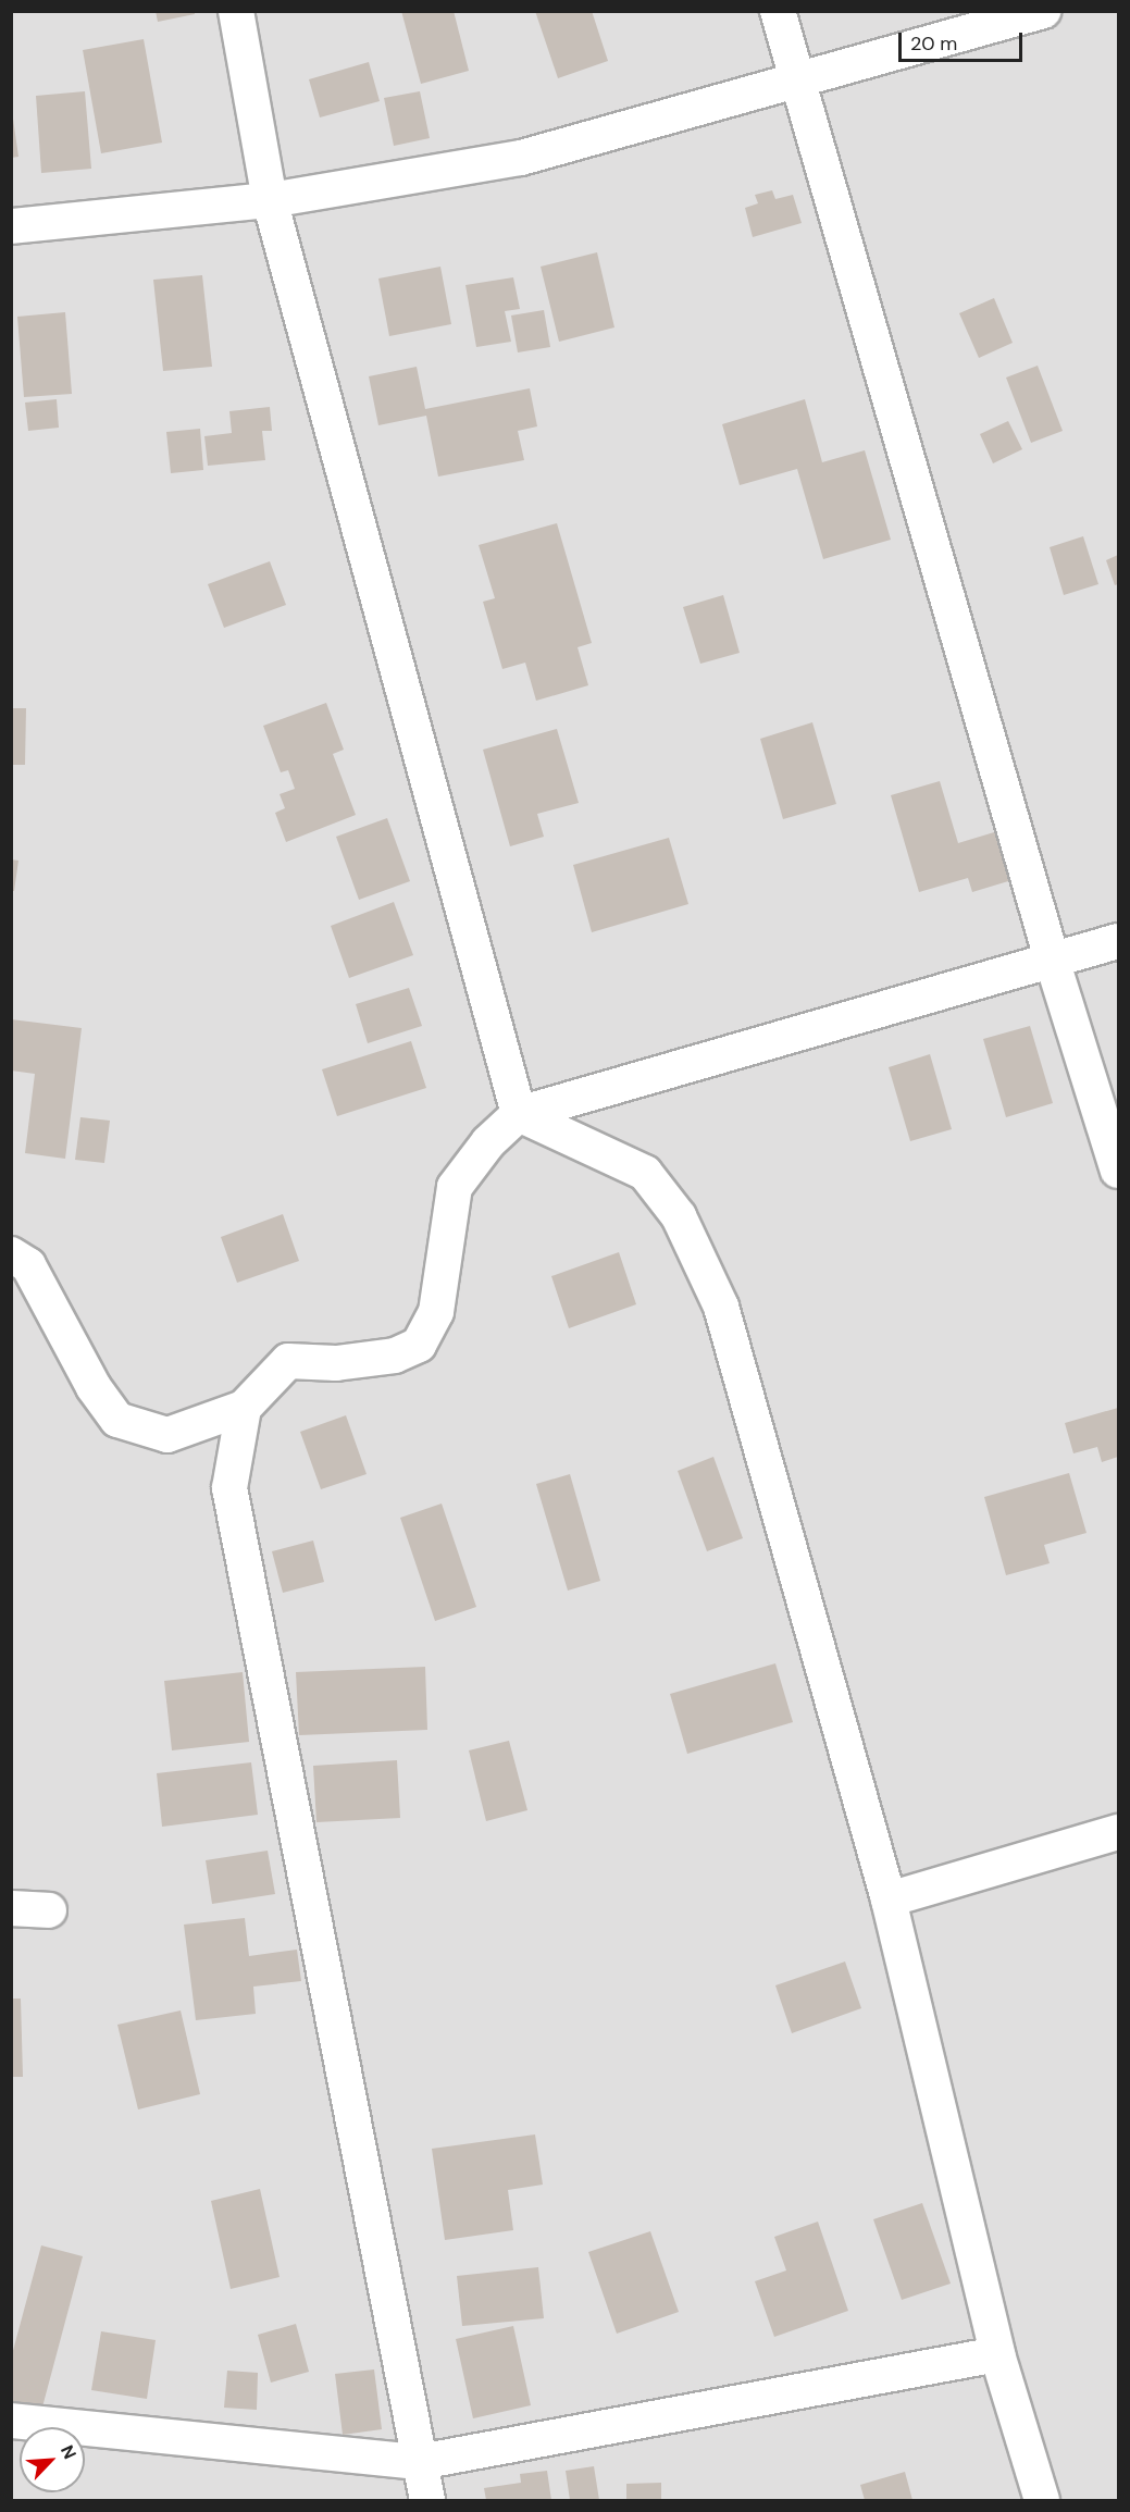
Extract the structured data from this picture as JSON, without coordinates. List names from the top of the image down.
{
  "scale_bar": "20 m",
  "north": "top right"
}
